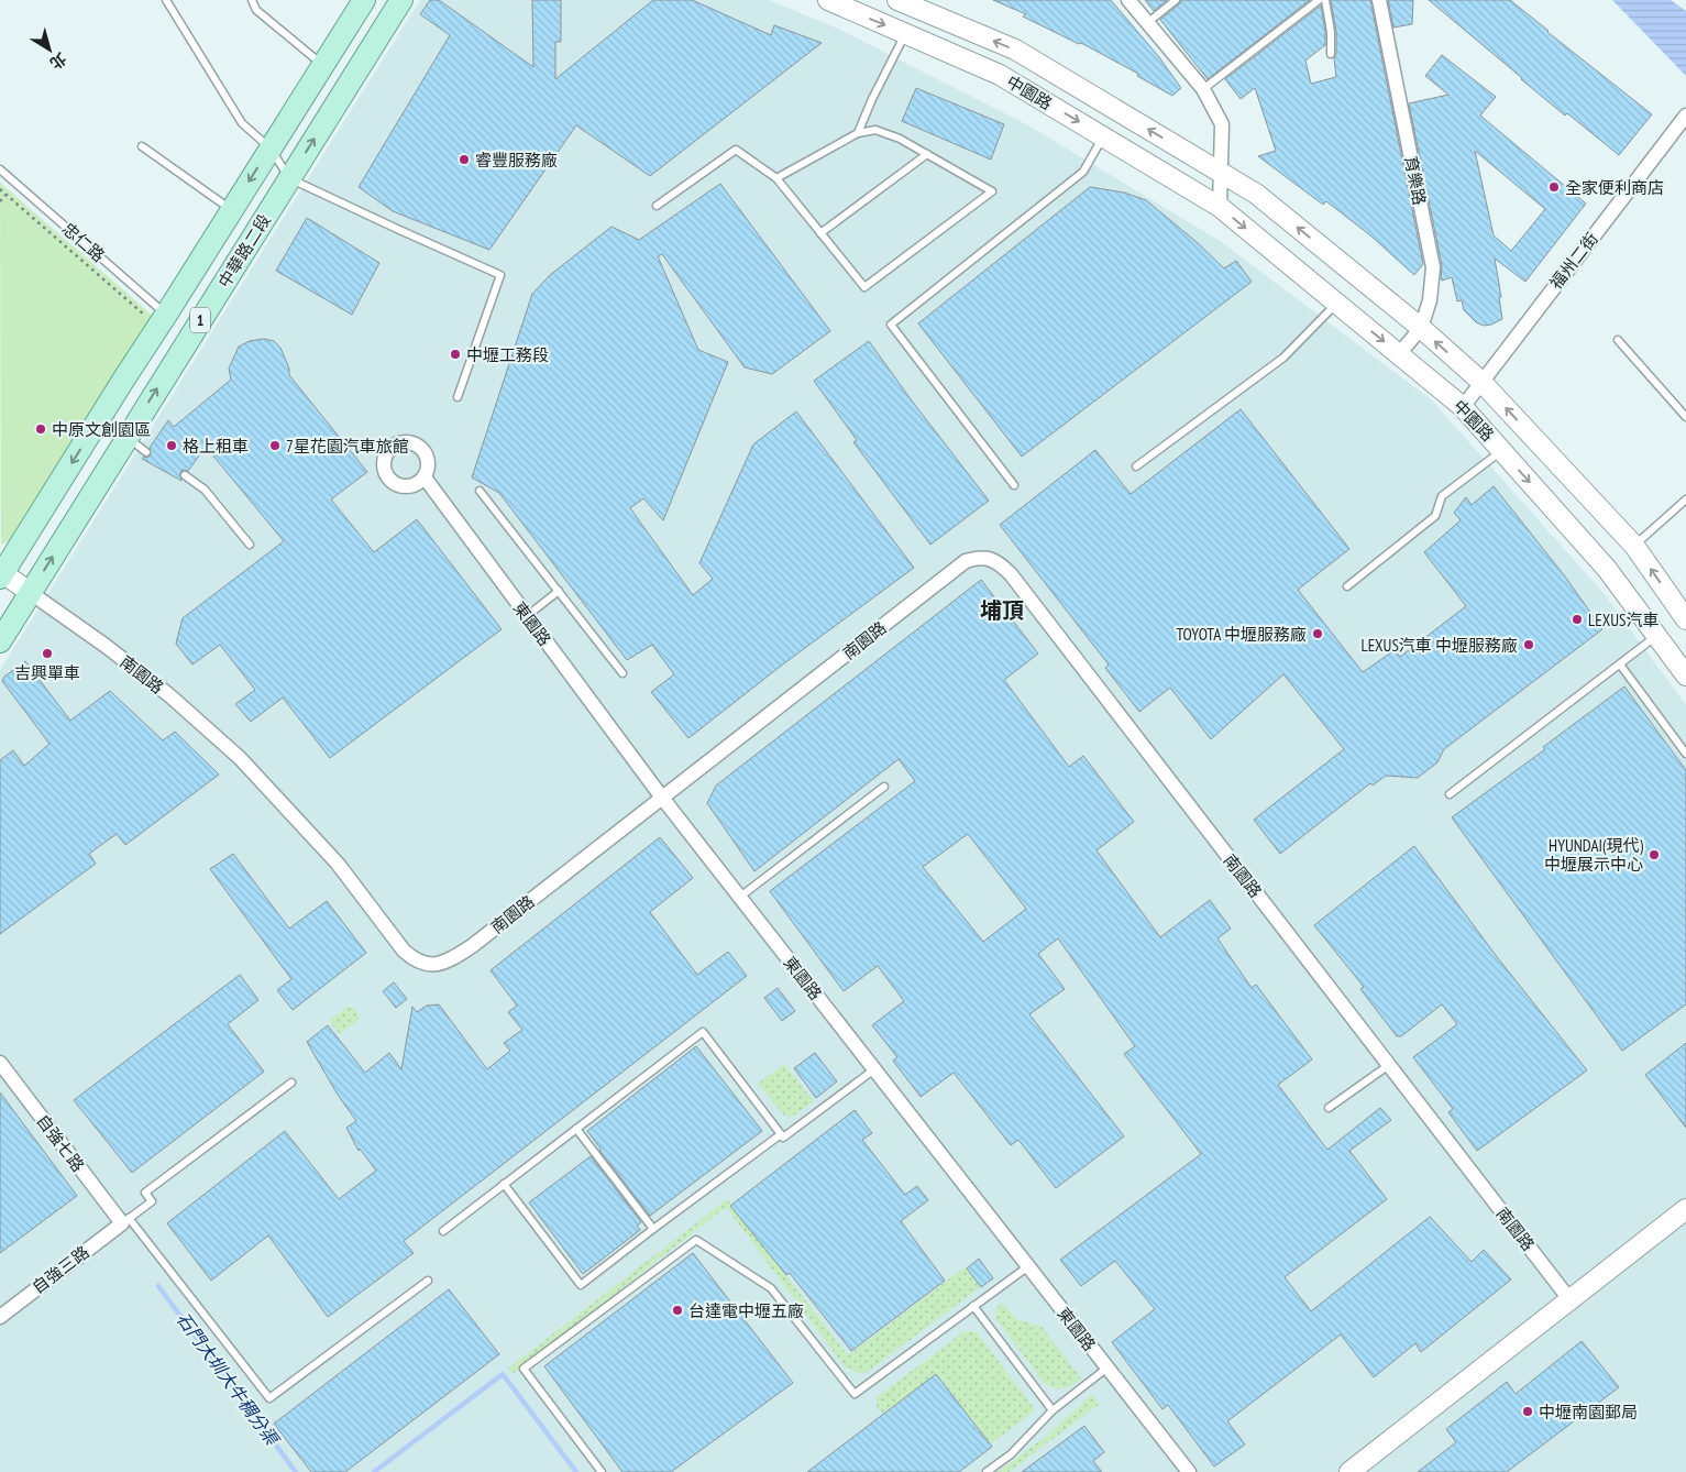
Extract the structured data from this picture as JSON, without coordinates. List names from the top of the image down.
{
  "streets": {
    "main road": ["中園路", "中華路二段", "1"],
    "street": [
      "育樂路",
      "福州二街",
      "東園路",
      "南園路",
      "自強七路",
      "自強三路"
    ],
    "lane": ["忠仁路"]
  },
  "crossings": [
    ["中園路", "育樂路"],
    ["中園路", "福州二街"],
    ["忠仁路", "中華路二段"],
    ["中華路二段", "南園路"],
    ["東園路", "南園路"],
    ["自強七路", "自強三路"]
  ],
  "districts": ["埔頂"],
  "water": ["石門大圳大牛稠分渠"],
  "places": [
    "睿豐服務廠",
    "全家便利商店",
    "中壢工務段",
    "中原文創園區",
    "格上租車",
    "7星花園汽車旅館",
    "LEXUS汽車",
    "TOYOTA 中壢服務廠",
    "LEXUS汽車 中壢服務廠",
    "吉興單車",
    "HYUNDAI(現代) 中壢展示中心",
    "台達電中壢五廠",
    "中壢南園郵局"
  ],
  "north": "bottom right"
}
